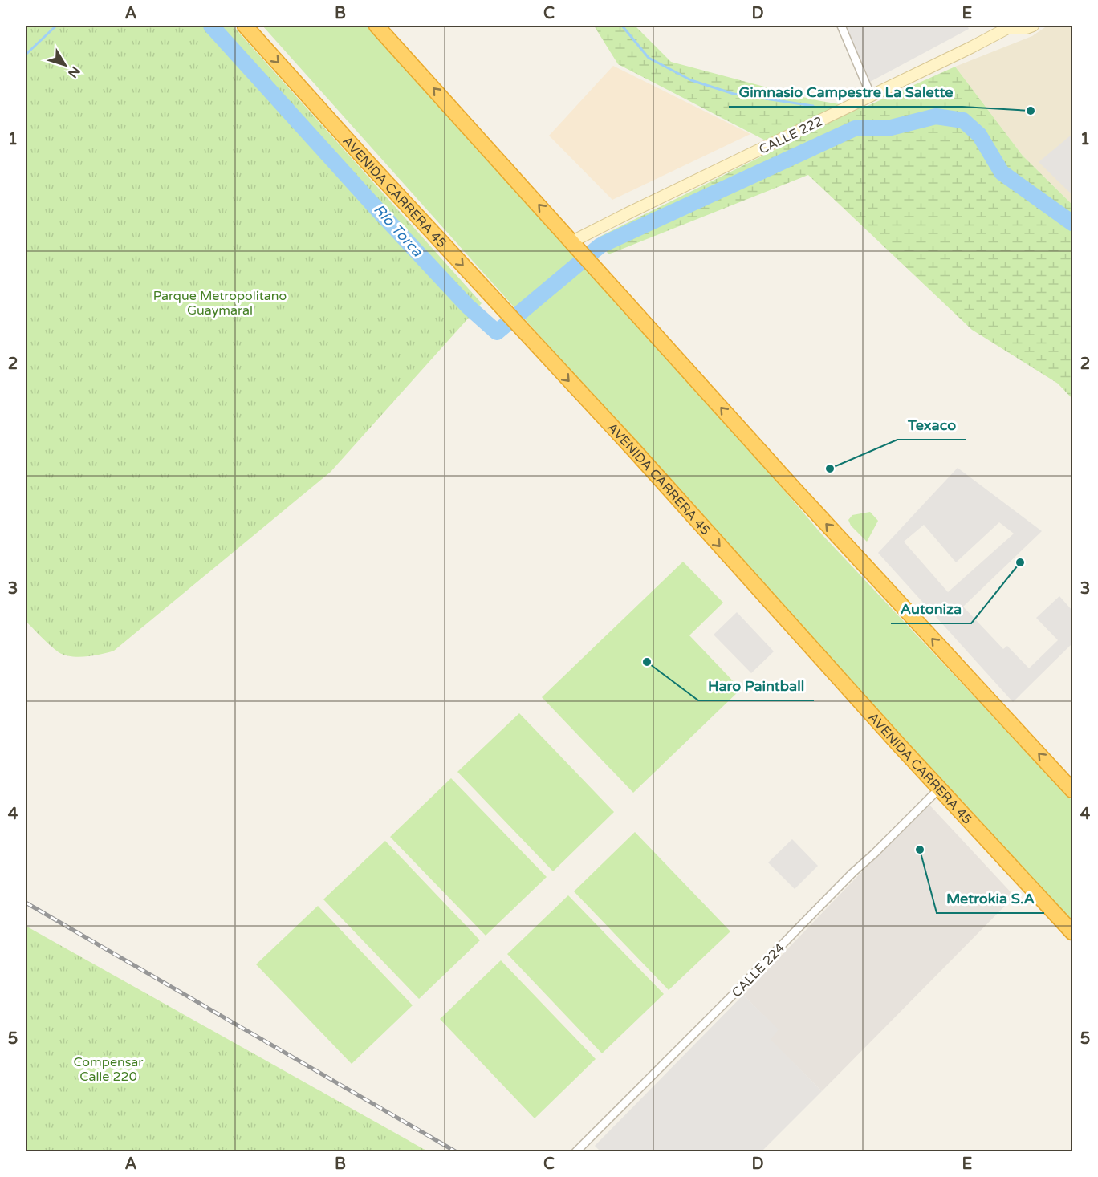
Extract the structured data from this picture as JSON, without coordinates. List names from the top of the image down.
{
  "streets": {
    "highway": ["AVENIDA CARRERA 45"],
    "street": ["CALLE 222", "CALLE 224"]
  },
  "crossings": [
    ["AVENIDA CARRERA 45", "CALLE 224"]
  ],
  "water": ["Río Torca"],
  "parks": ["Parque Metropolitano Guaymaral", "Compensar Calle 220"],
  "places": [
    "Gimnasio Campestre La Salette",
    "Texaco",
    "Autoniza",
    "Haro Paintball",
    "Metrokia S.A"
  ],
  "north": "bottom right",
  "grid": {
    "columns": [
      "A",
      "B",
      "C",
      "D",
      "E"
    ],
    "rows": [
      "1",
      "2",
      "3",
      "4",
      "5"
    ]
  }
}
